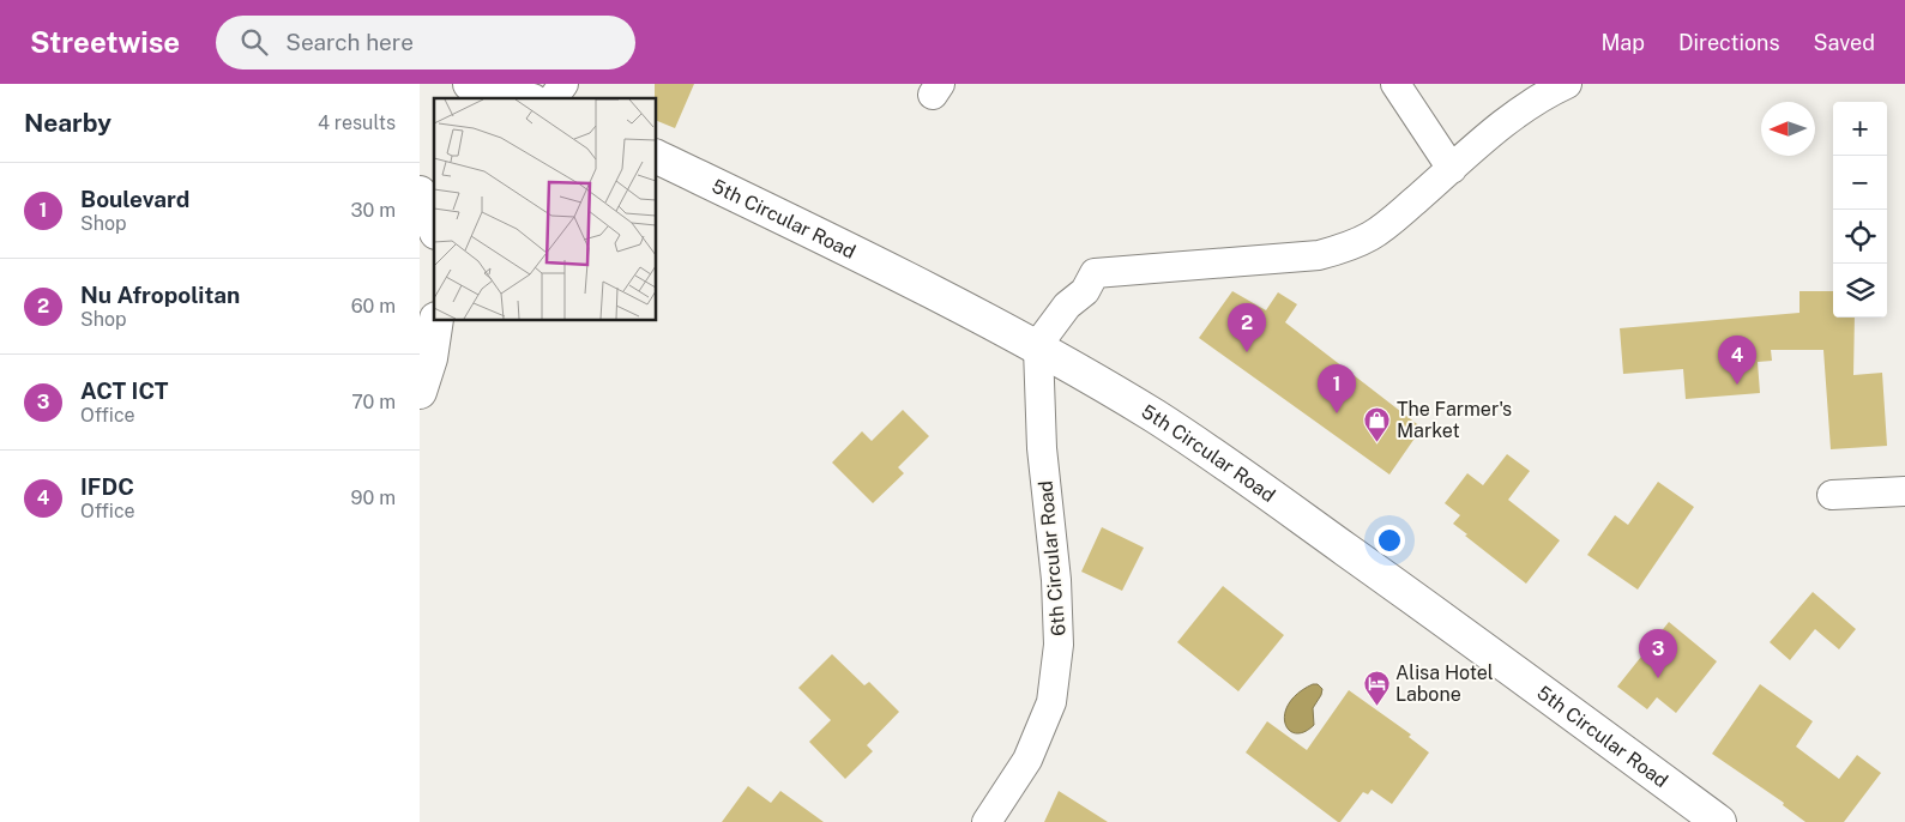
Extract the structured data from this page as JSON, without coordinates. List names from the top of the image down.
{
  "streets": {
    "street": ["5th Circular Road", "6th Circular Road"]
  },
  "crossings": [
    ["5th Circular Road", "6th Circular Road"]
  ],
  "places": {
    "shop": ["The Farmer's Market"],
    "hotel": ["Alisa Hotel Labone"]
  },
  "north": "left",
  "page": {
    "header": "Streetwise",
    "search": "Search here",
    "nav": ["Map", "Directions", "Saved"],
    "heading": ["Nearby", "4 results"],
    "map_buttons": ["+", "−"],
    "list": [
      {
        "mark": "1",
        "name": "Boulevard",
        "note": "Shop",
        "value": "30 m"
      },
      {
        "mark": "2",
        "name": "Nu Afropolitan",
        "note": "Shop",
        "value": "60 m"
      },
      {
        "mark": "3",
        "name": "ACT ICT",
        "note": "Office",
        "value": "70 m"
      },
      {
        "mark": "4",
        "name": "IFDC",
        "note": "Office",
        "value": "90 m"
      }
    ],
    "pins": [
      "2",
      "4",
      "1",
      "3"
    ]
  }
}
